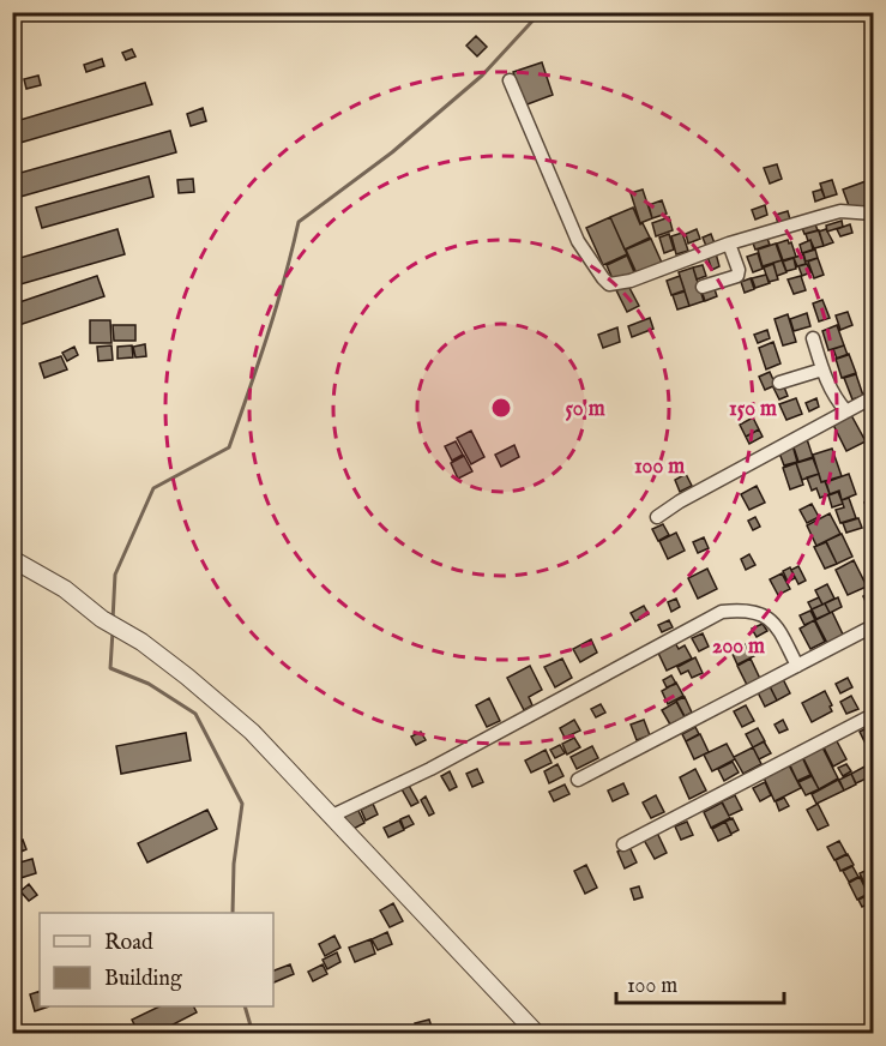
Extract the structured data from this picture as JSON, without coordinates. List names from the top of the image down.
{
  "legend": ["Road", "Building"],
  "scale_bar": "100 m",
  "rings": [
    "50 m",
    "150 m",
    "100 m",
    "200 m"
  ]
}
